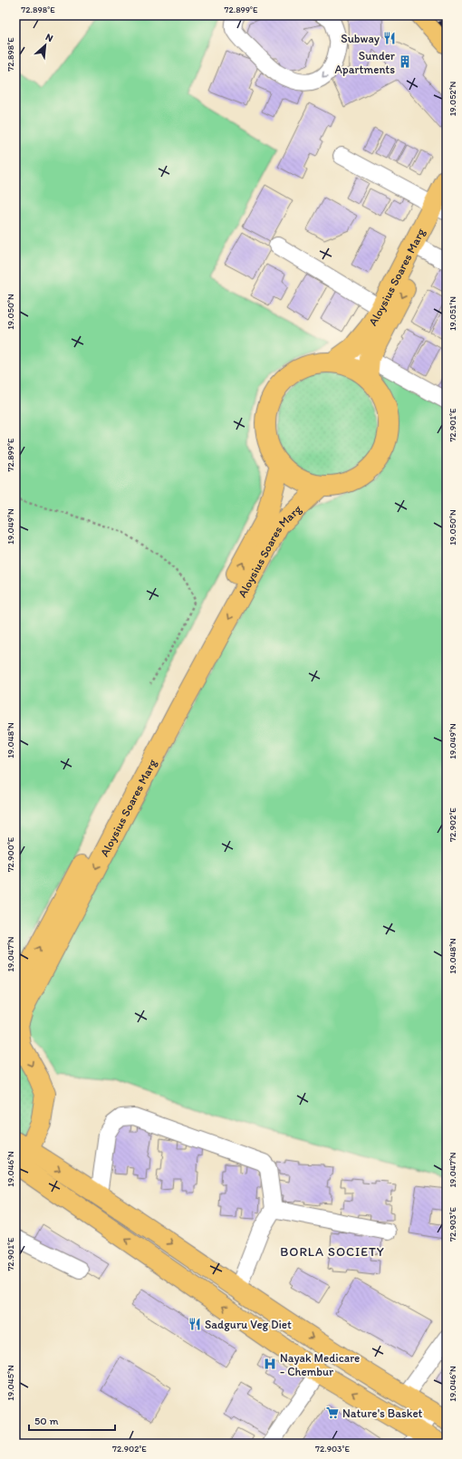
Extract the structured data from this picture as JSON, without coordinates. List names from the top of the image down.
{
  "streets": {
    "main road": ["Aloysius Soares Marg"]
  },
  "districts": ["BORLA SOCIETY"],
  "places": {
    "restaurant": ["Subway", "Sadguru Veg Diet"],
    "building": ["Sunder Apartments"],
    "hospital": ["Nayak Medicare - Chembur"],
    "supermarket": ["Nature's Basket"]
  },
  "scale_bar": "50 m",
  "north": "top right",
  "coordinates": [
    "72.898°E",
    "72.899°E",
    "19.052°N",
    "19.050°N",
    "19.051°N",
    "72.901°E",
    "19.049°N",
    "19.048°N",
    "72.902°E",
    "72.900°E",
    "19.047°N",
    "19.046°N",
    "72.903°E",
    "19.045°N"
  ]
}
